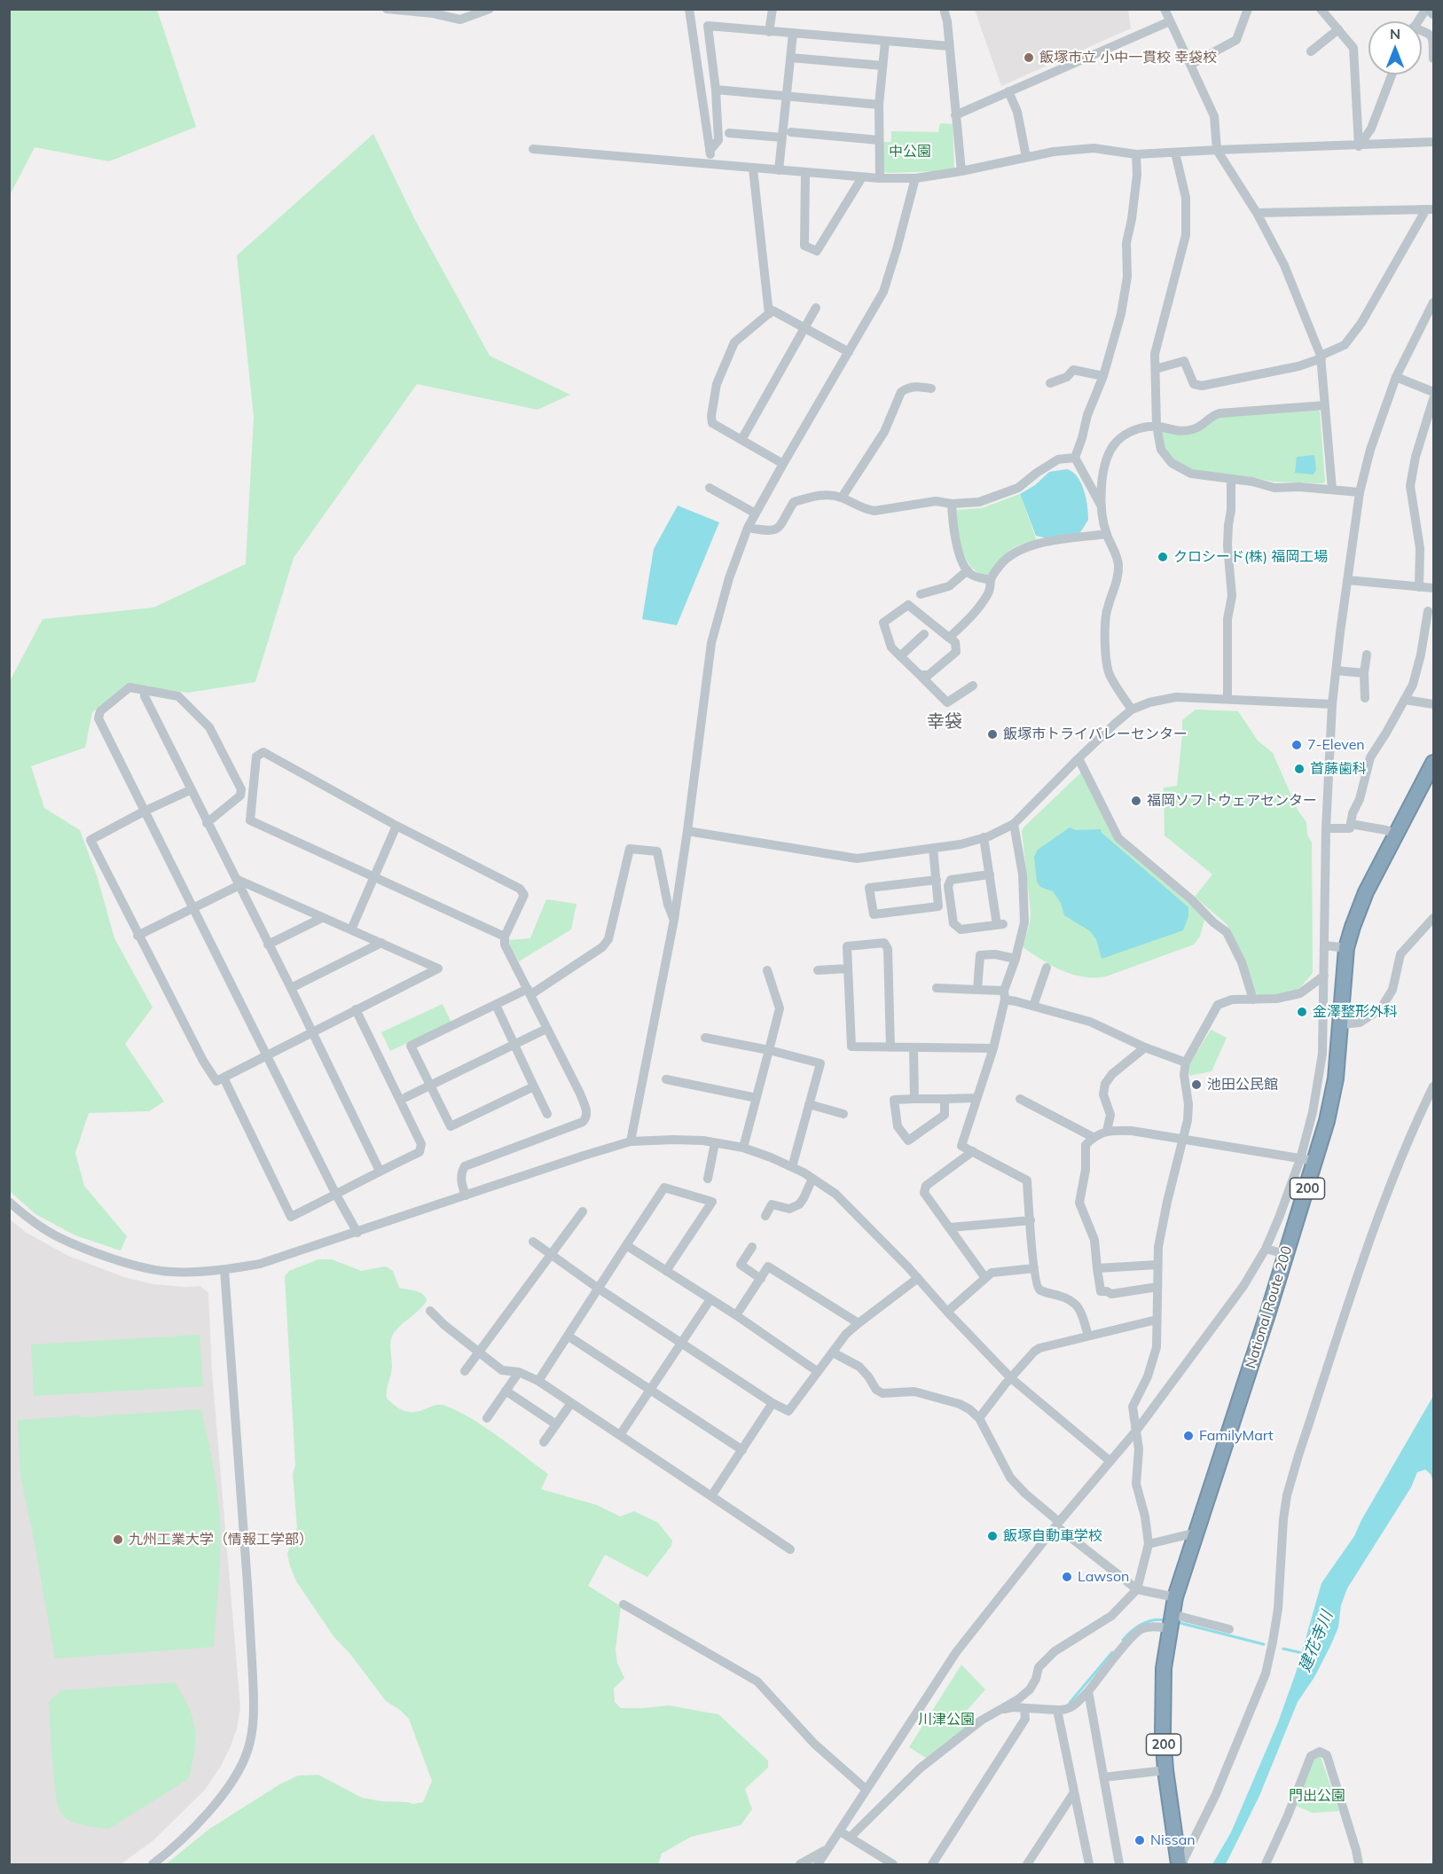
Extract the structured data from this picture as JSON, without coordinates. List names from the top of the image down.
{
  "streets": {
    "highway": ["200", "National Route 200"]
  },
  "districts": ["幸袋"],
  "water": ["建花寺川"],
  "parks": ["中公園", "川津公園", "門出公園"],
  "places": [
    "飯塚市立 小中一貫校 幸袋校",
    "クロシード(株) 福岡工場",
    "飯塚市トライバレーセンター",
    "7-Eleven",
    "首藤歯科",
    "福岡ソフトウェアセンター",
    "金澤整形外科",
    "池田公民館",
    "FamilyMart",
    "飯塚自動車学校",
    "九州工業大学（情報工学部）",
    "Lawson",
    "Nissan"
  ],
  "north": "top"
}
